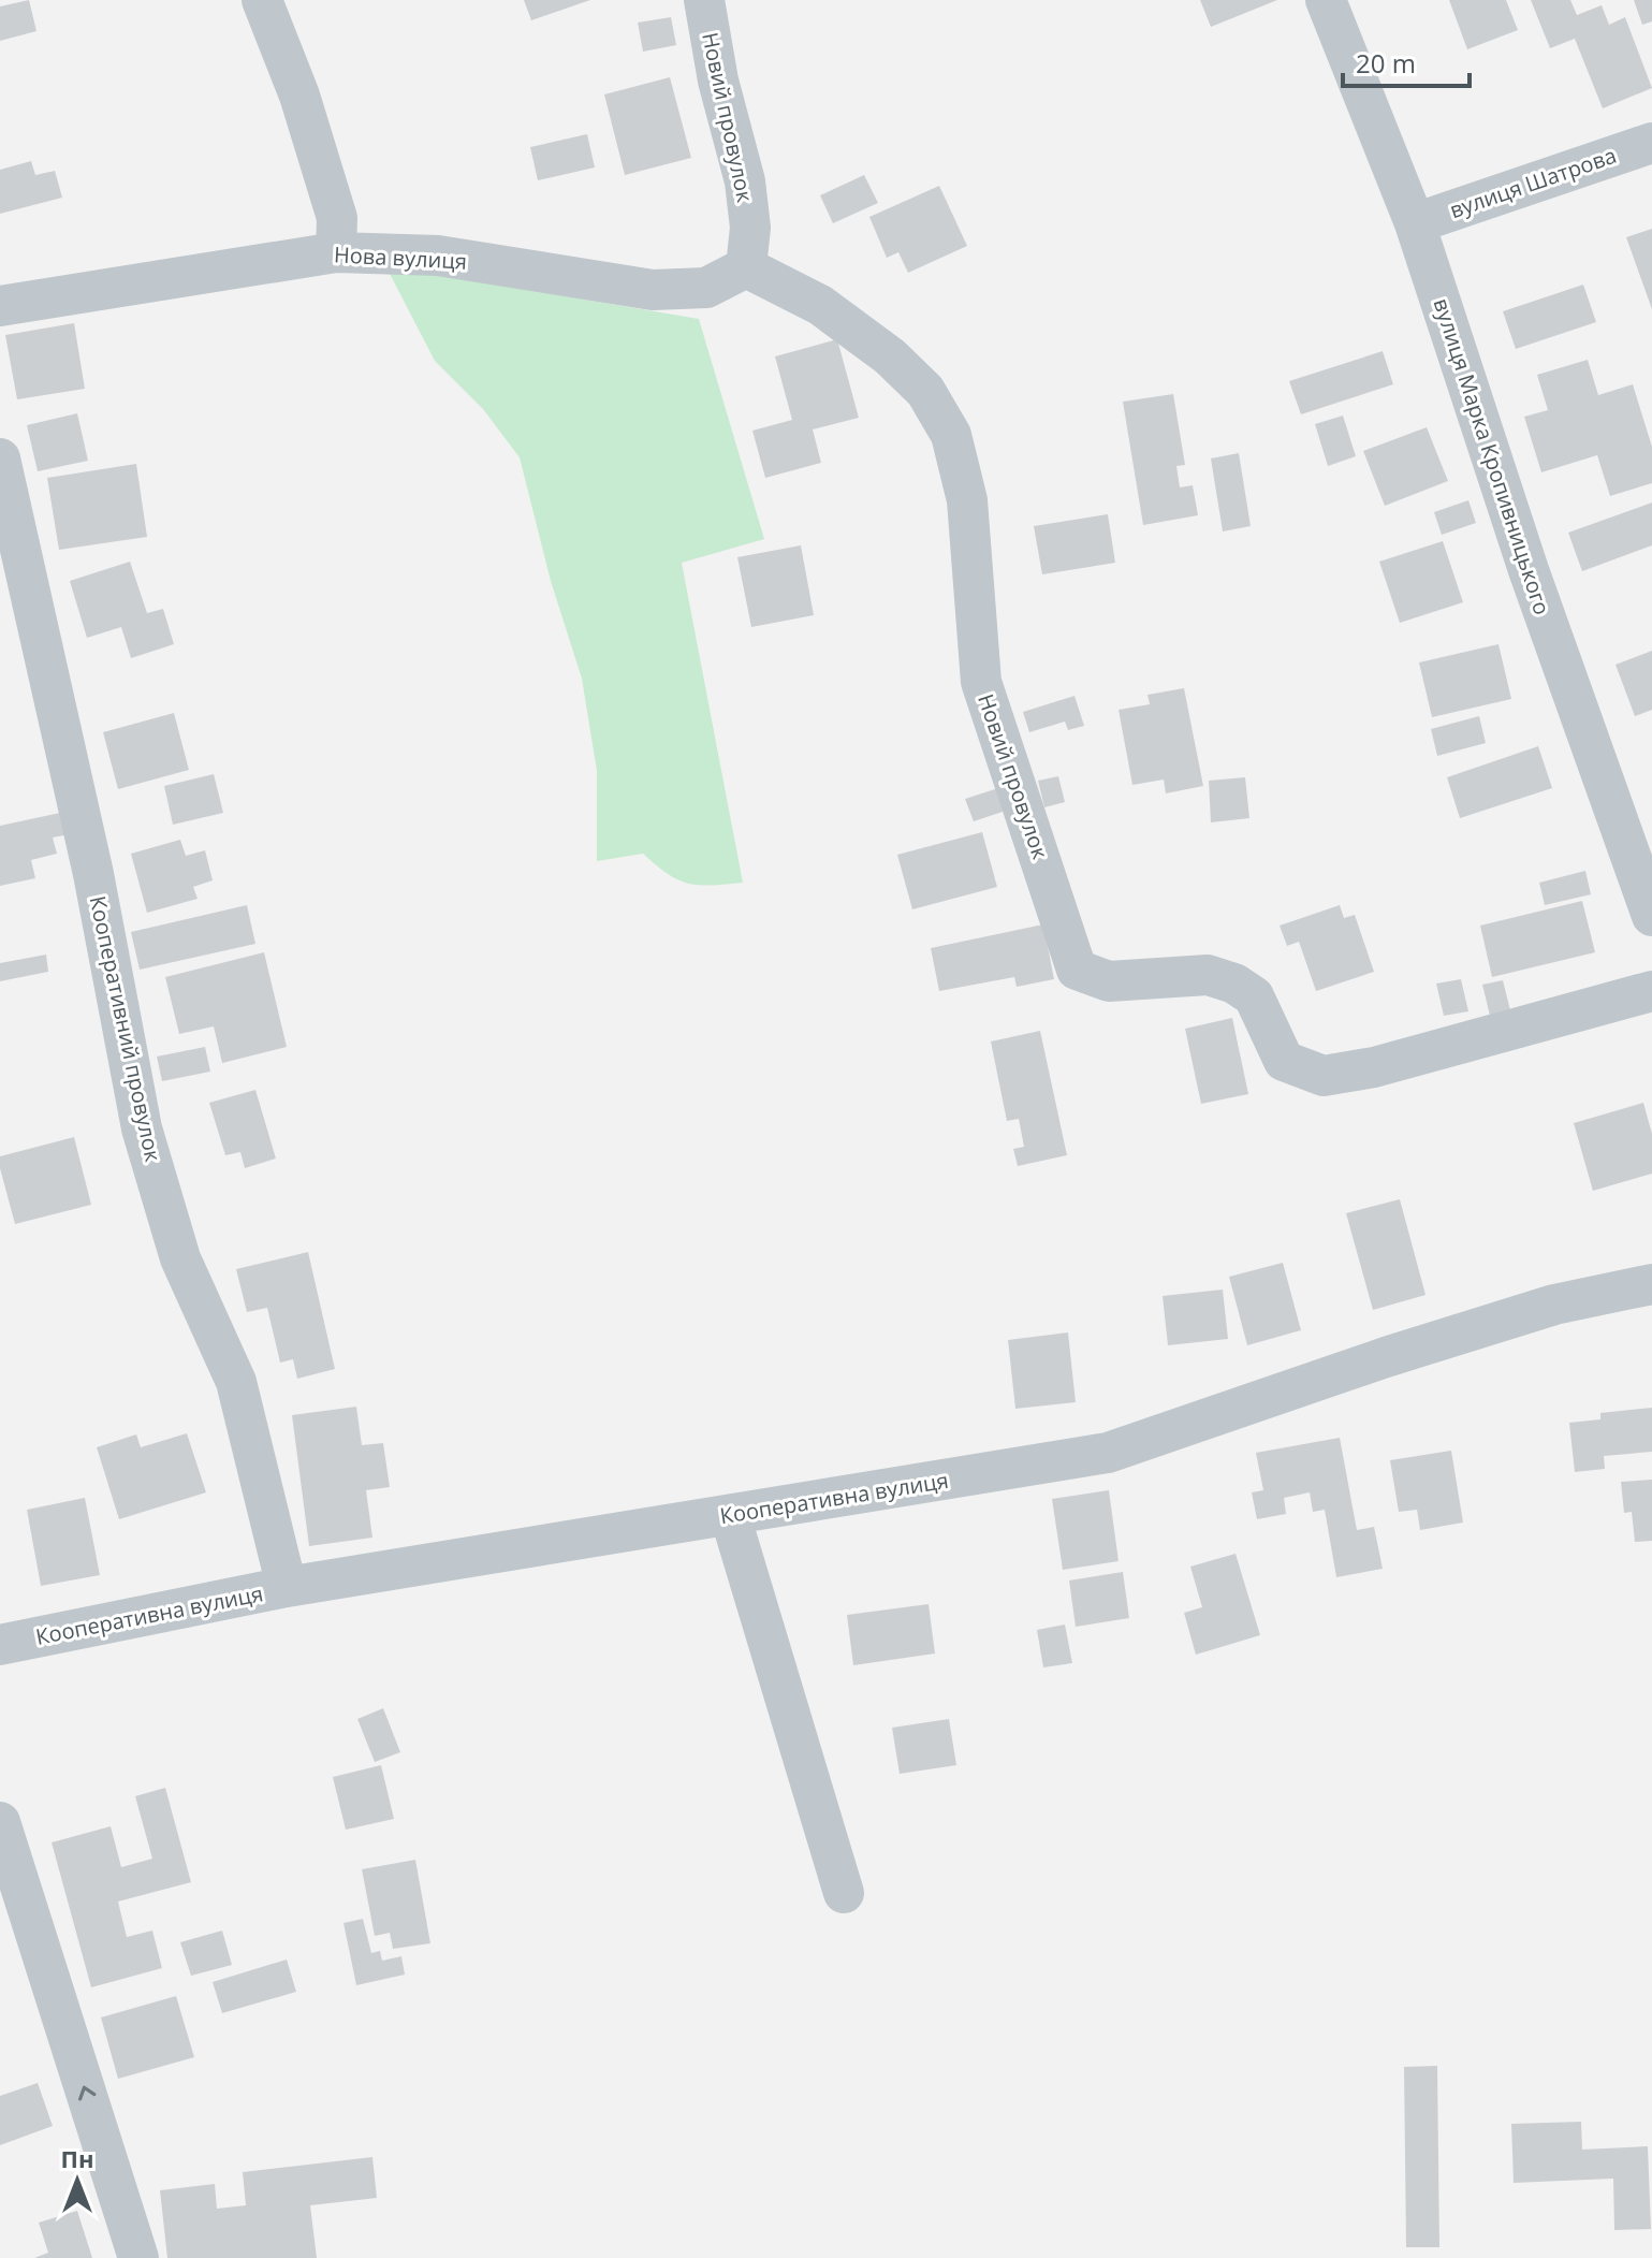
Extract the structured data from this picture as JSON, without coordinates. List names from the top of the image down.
{
  "streets": {
    "street": [
      "Новий провулок",
      "вулиця Шатрова",
      "Нова вулиця",
      "вулиця Марка Кропивницького",
      "Кооперативний провулок",
      "Кооперативна вулиця"
    ]
  },
  "crossings": [
    ["Новий провулок", "Нова вулиця"],
    ["вулиця Шатрова", "вулиця Марка Кропивницького"],
    ["Кооперативний провулок", "Кооперативна вулиця"]
  ],
  "scale_bar": "20 m",
  "north": "top"
}
